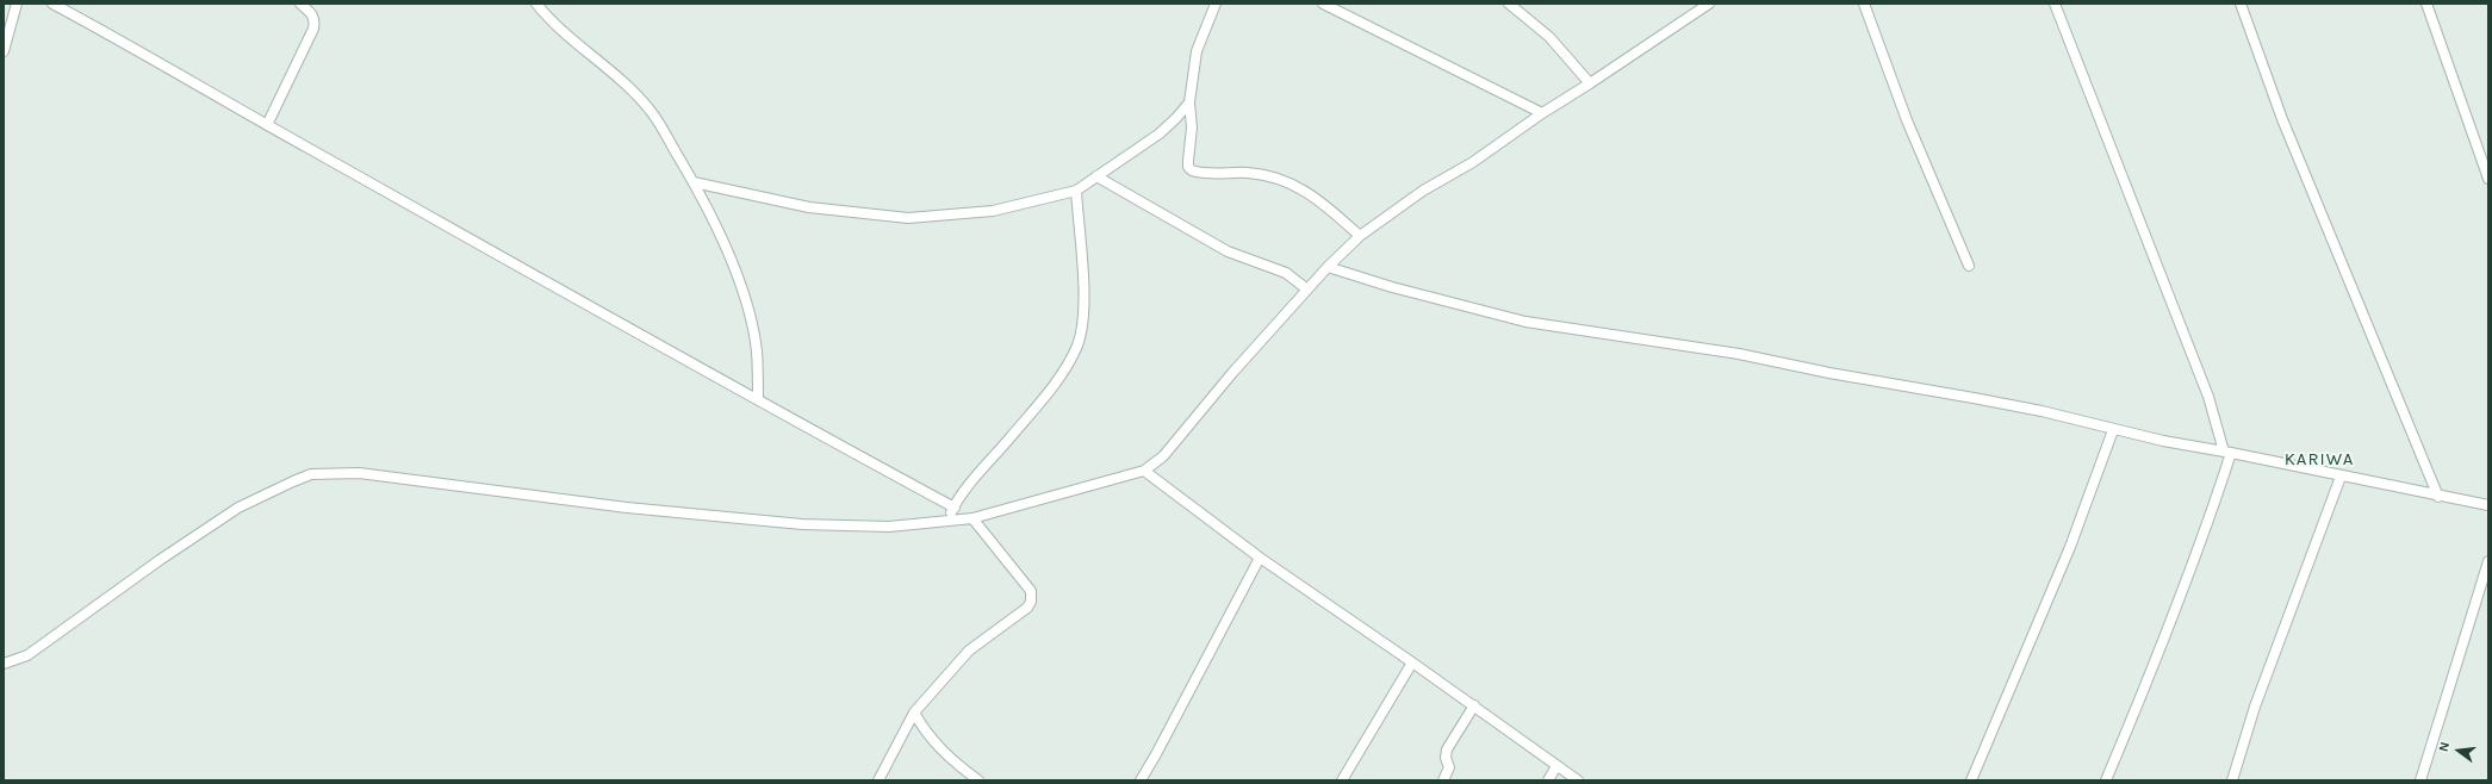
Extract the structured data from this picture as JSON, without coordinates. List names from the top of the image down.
{
  "districts": ["KARIWA"],
  "north": "left"
}
